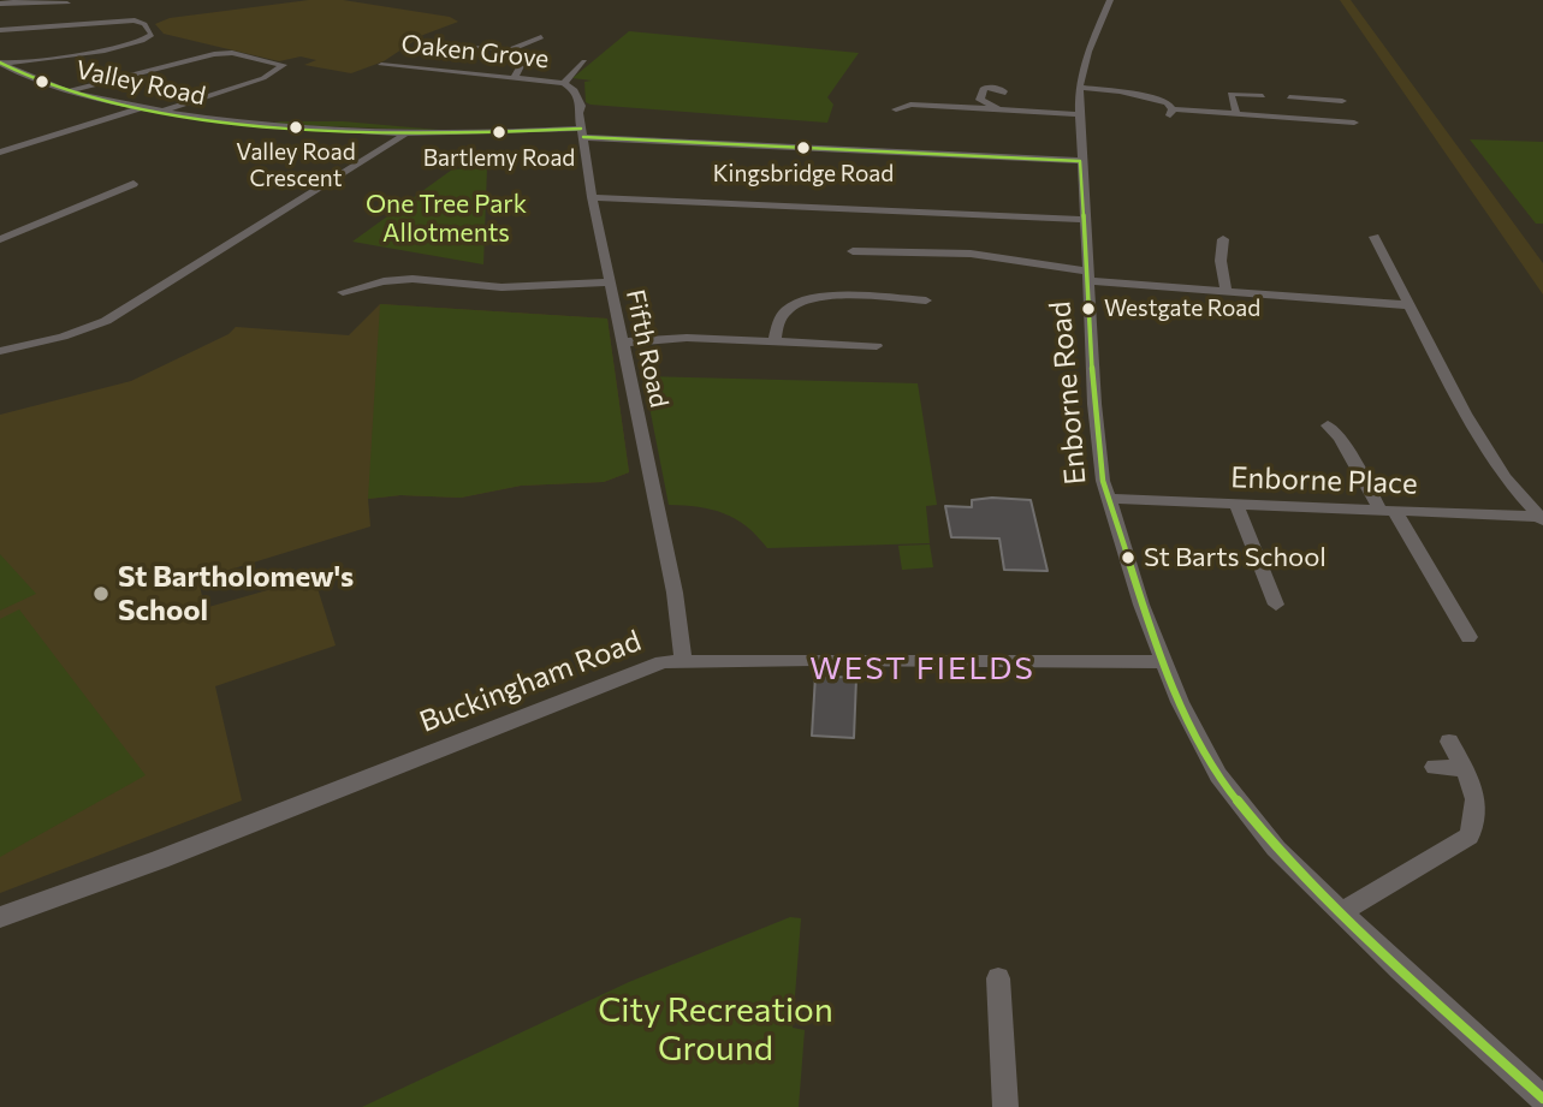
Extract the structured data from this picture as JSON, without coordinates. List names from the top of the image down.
{
  "streets": {
    "street": [
      "Oaken Grove",
      "Valley Road",
      "Fifth Road",
      "Enborne Road",
      "Enborne Place",
      "Buckingham Road"
    ]
  },
  "crossings": [
    ["Oaken Grove", "Fifth Road"],
    ["Valley Road", "Fifth Road"],
    ["Fifth Road", "Buckingham Road"],
    ["Enborne Road", "Enborne Place"],
    ["Enborne Road", "Buckingham Road"]
  ],
  "districts": ["WEST FIELDS"],
  "parks": ["One Tree Park Allotments", "City Recreation Ground"],
  "places": [
    "Valley Road Crescent",
    "Bartlemy Road",
    "Kingsbridge Road",
    "Westgate Road",
    "St Barts School",
    "St Bartholomew's School"
  ]
}
